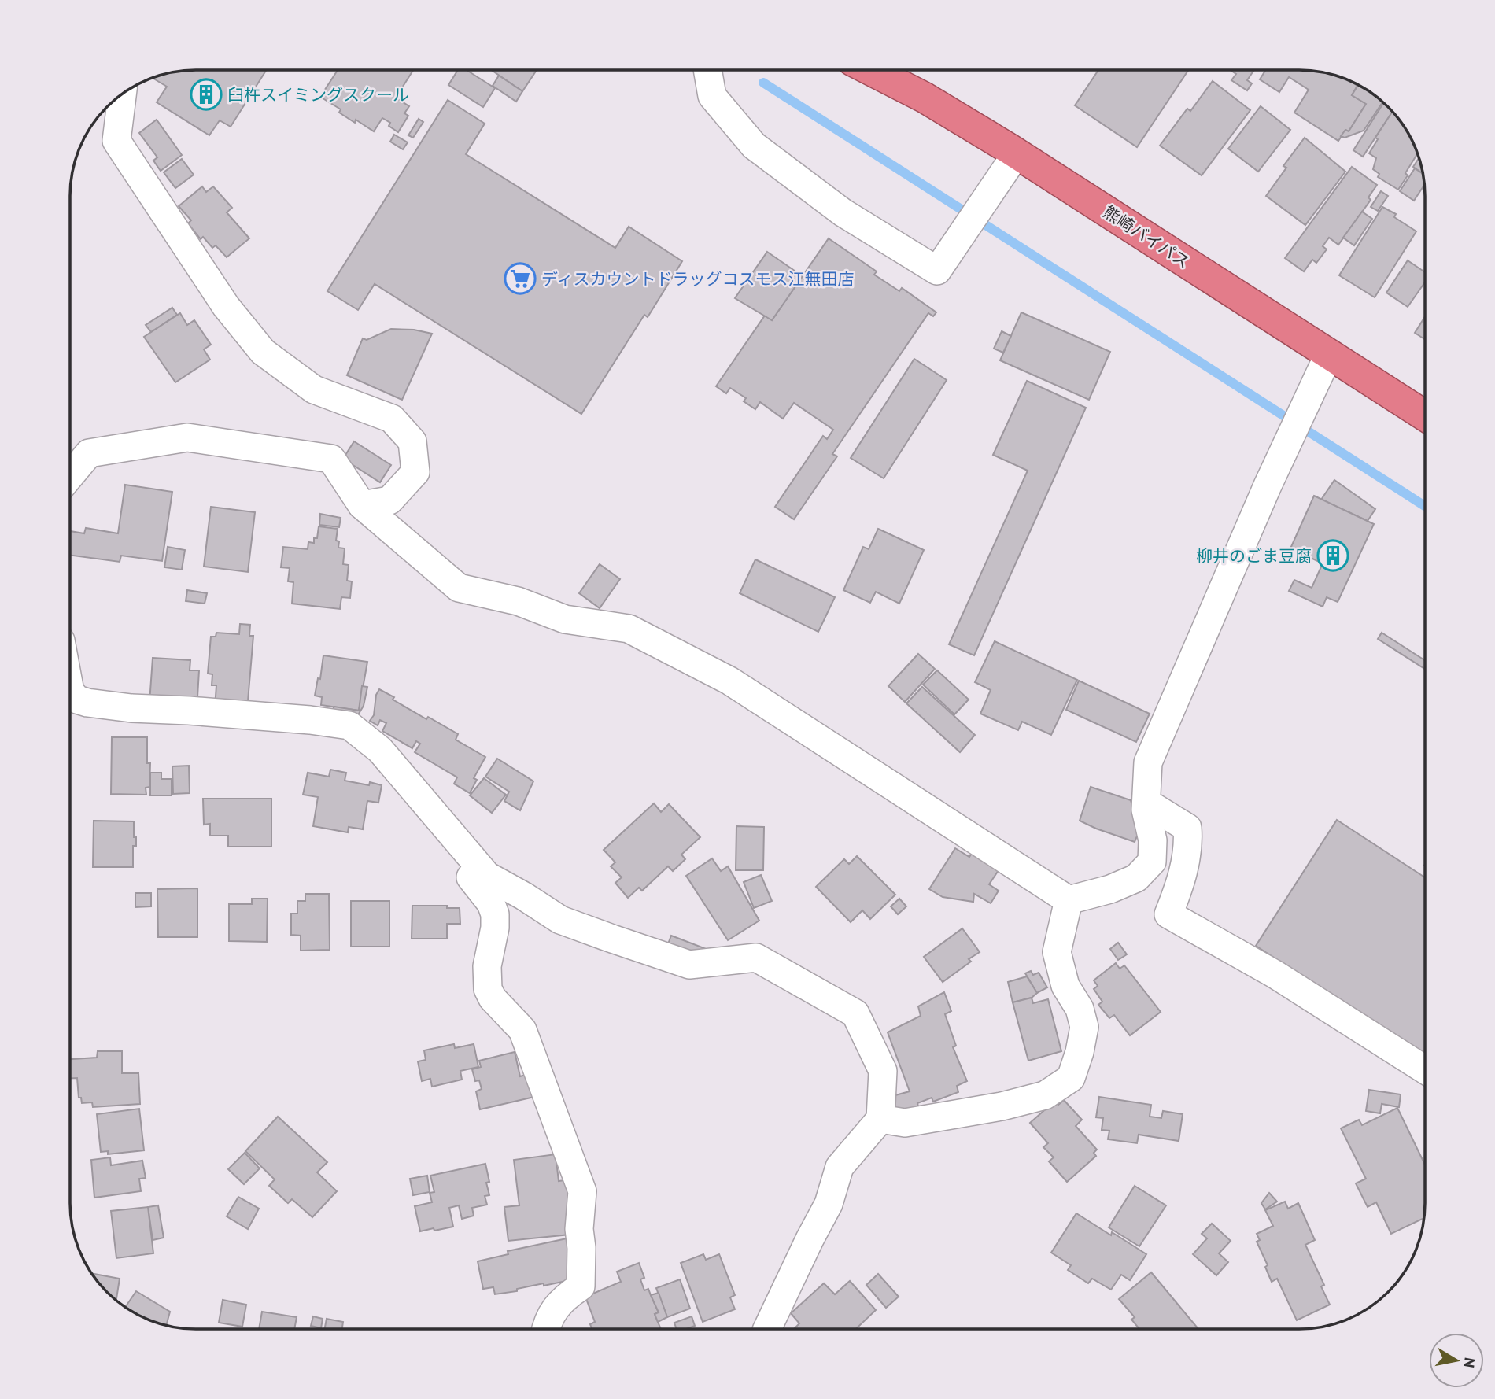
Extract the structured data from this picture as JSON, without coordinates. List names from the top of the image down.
{
  "streets": {
    "highway": ["熊崎バイパス"]
  },
  "places": {
    "building": ["臼杵スイミングスクール", "柳井のごま豆腐"],
    "supermarket": ["ディスカウントドラッグコスモス江無田店"]
  },
  "north": "right"
}
